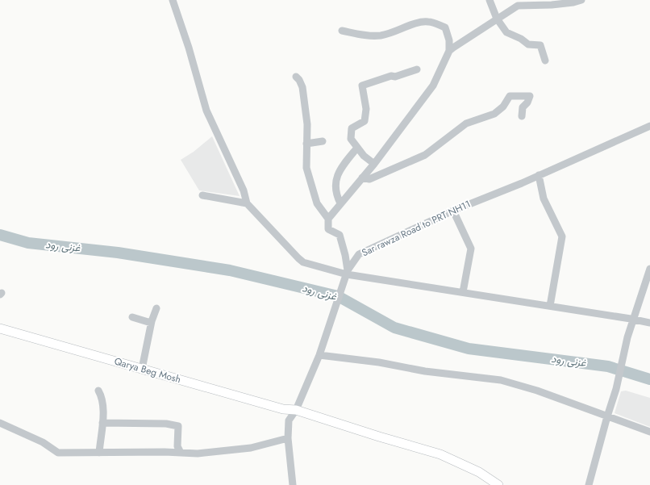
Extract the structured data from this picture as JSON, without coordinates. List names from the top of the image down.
{
  "streets": {
    "main road": ["Qarya Beg Mosh"],
    "street": ["Sar rawza Road to PRT NH11"]
  },
  "crossings": [
    ["Sar rawza Road to PRT NH11", "Qarya Beg Mosh"]
  ],
  "water": ["غزنی رود"]
}
